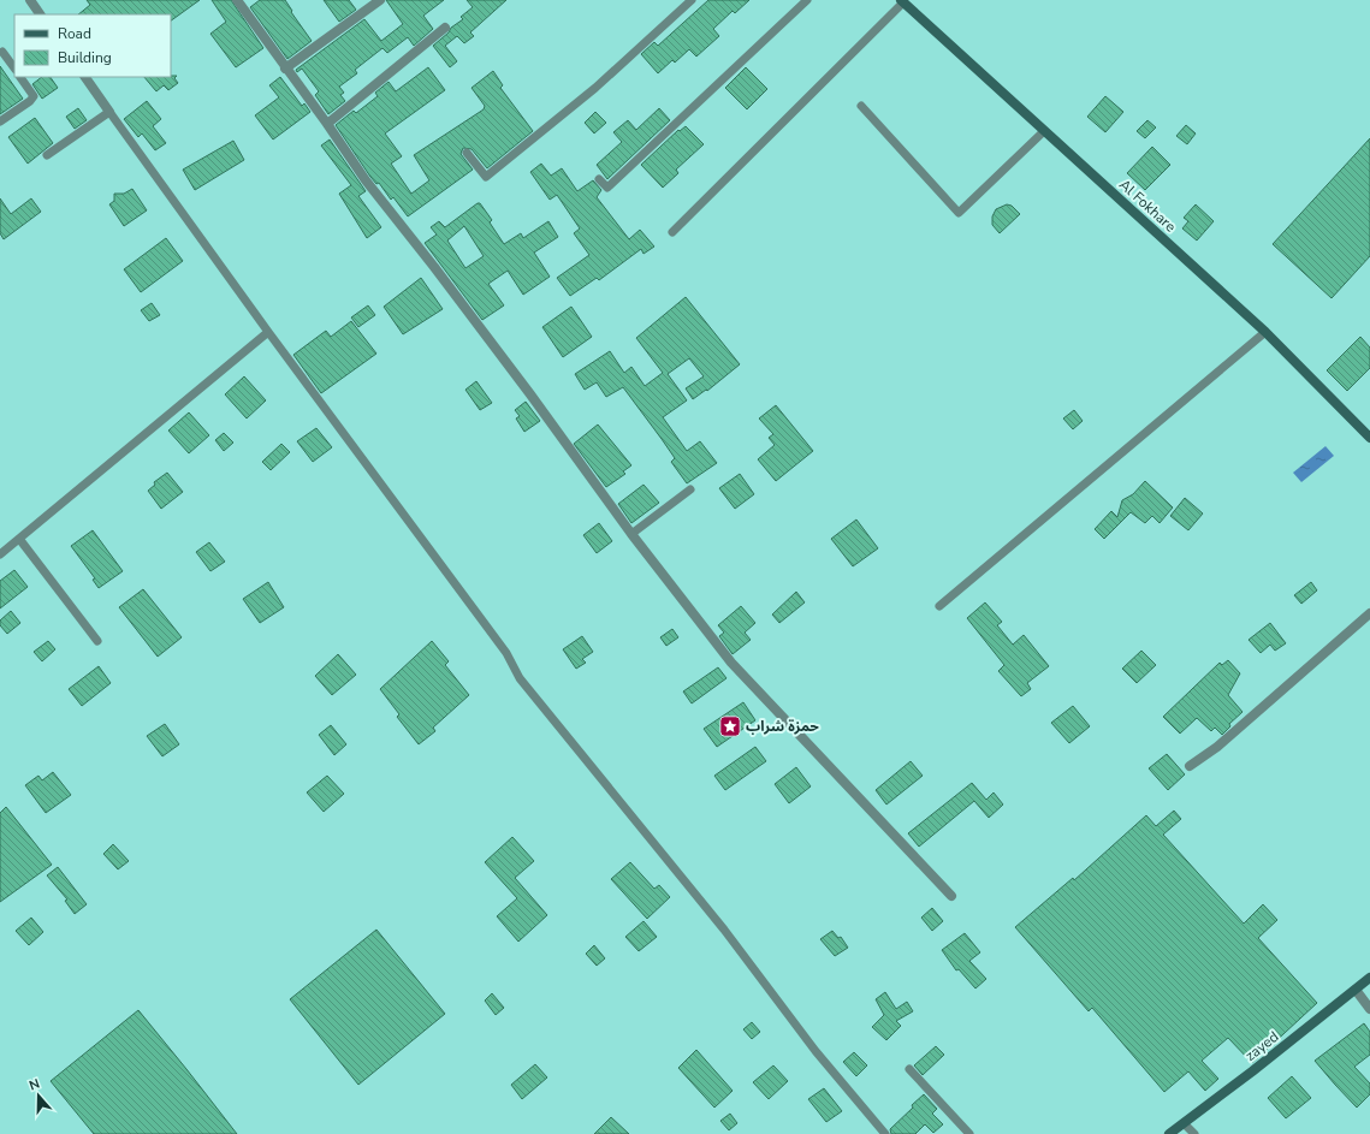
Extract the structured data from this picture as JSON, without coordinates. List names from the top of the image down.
{
  "streets": {
    "street": ["Al Fokhare", "zayed"]
  },
  "places": {
    "place": ["حمزة شراب"]
  },
  "legend": ["Road", "Building"],
  "north": "top"
}
